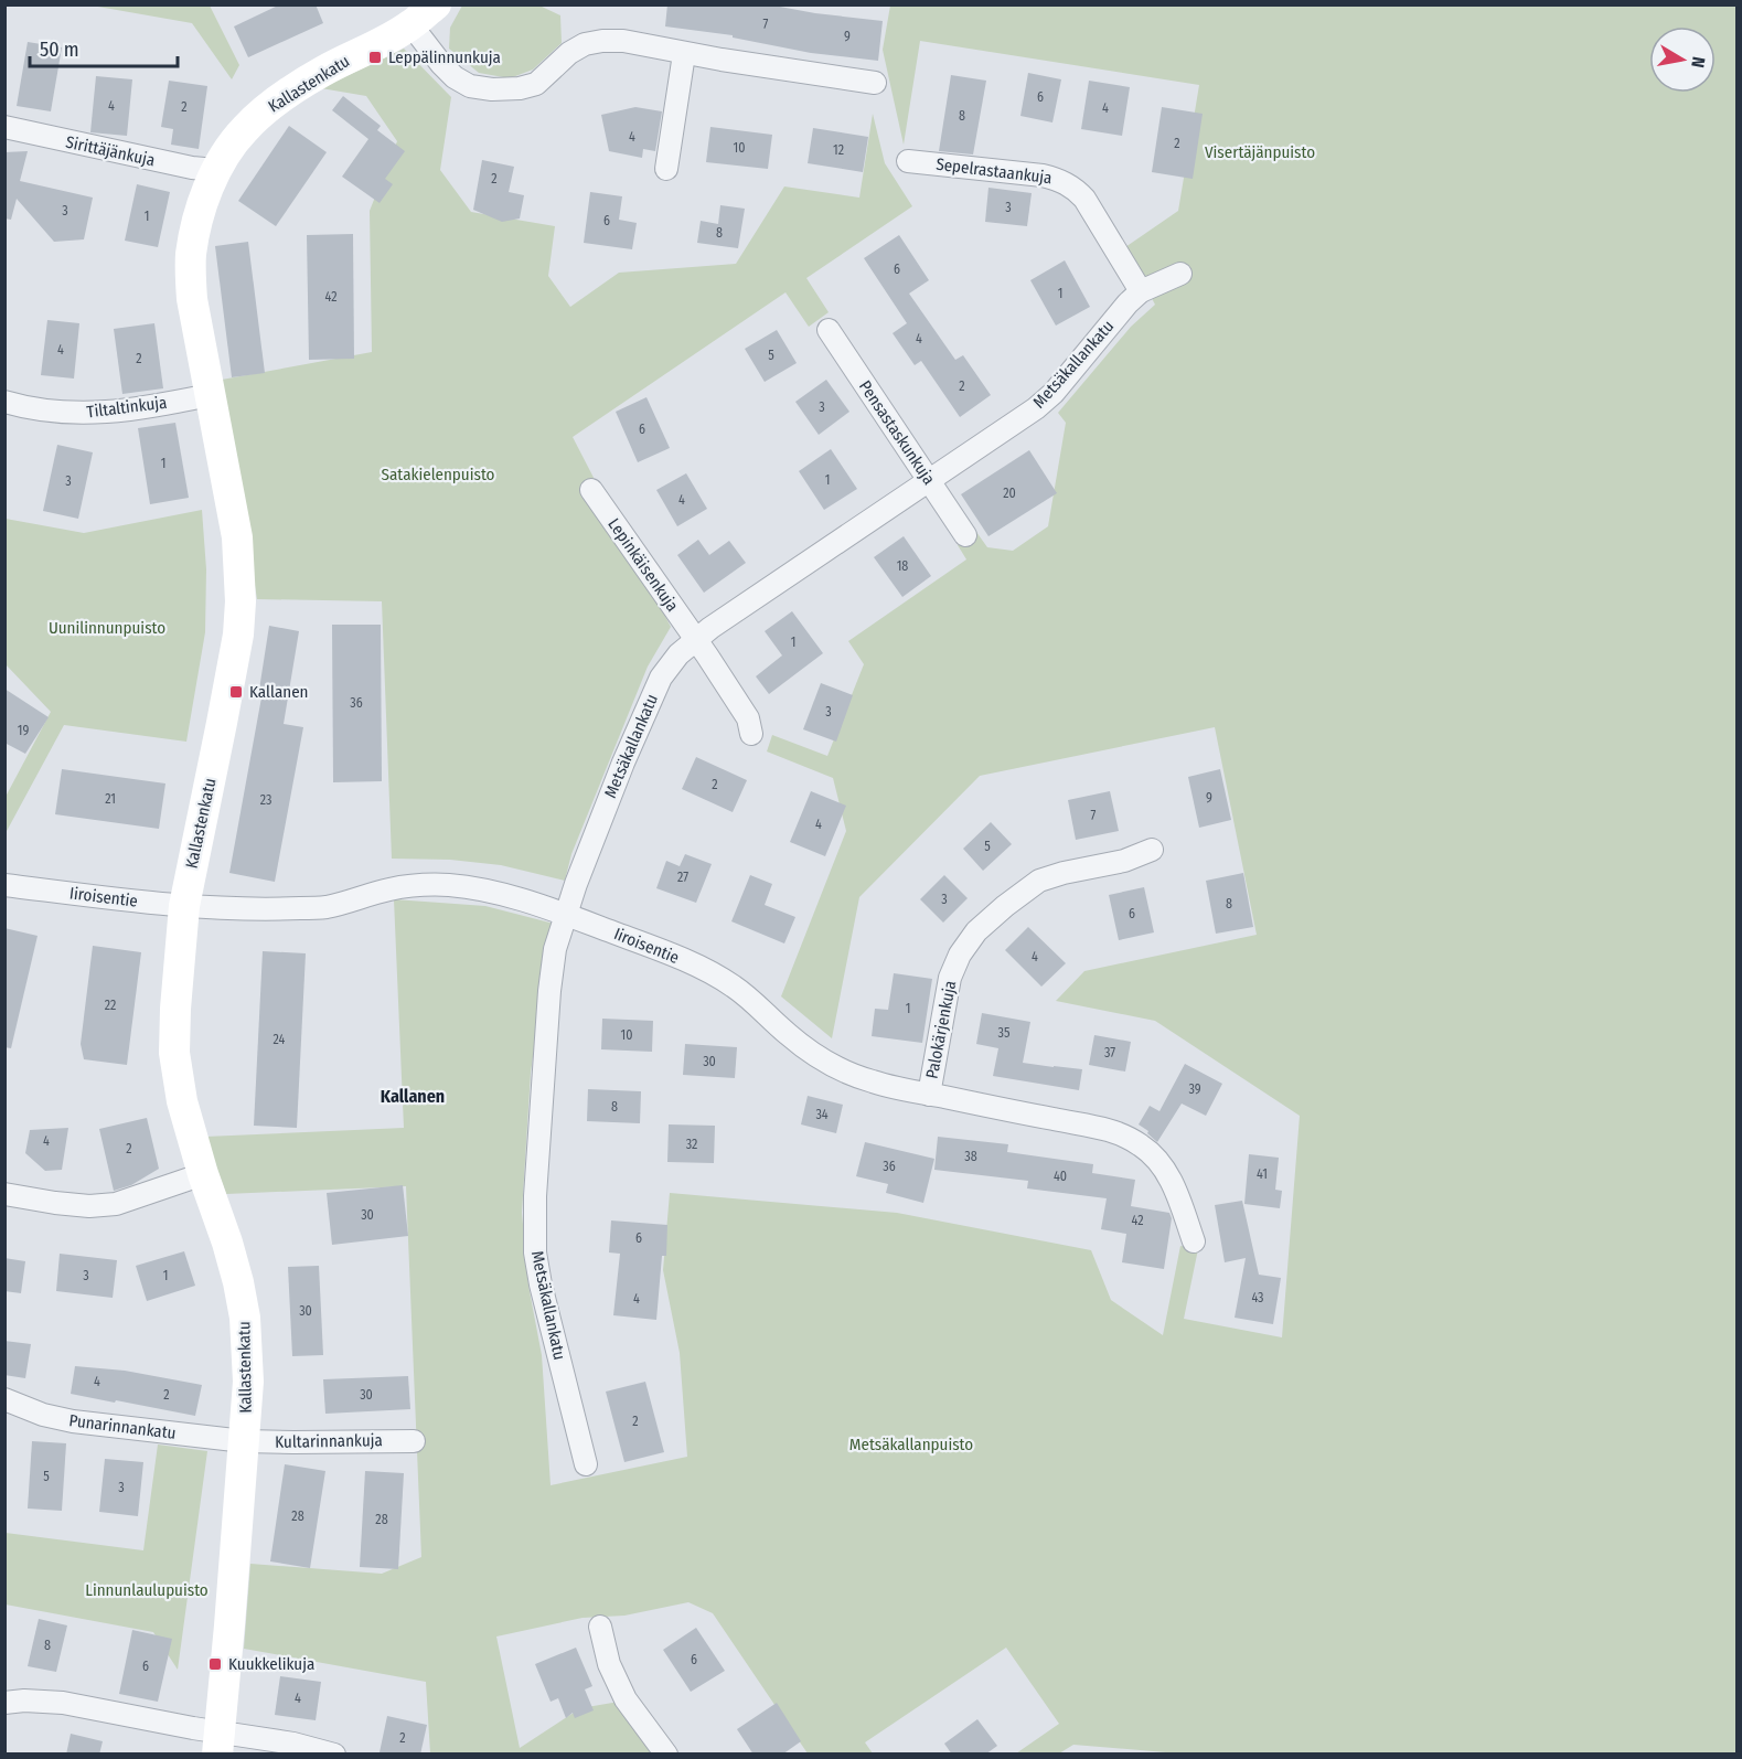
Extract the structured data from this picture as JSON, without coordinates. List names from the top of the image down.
{
  "streets": {
    "street": [
      "Kallastenkatu",
      "Sirittäjänkuja",
      "Sepelrastaankuja",
      "Metsäkallankatu",
      "Tiltaltinkuja",
      "Pensastaskunkuja",
      "Lepinkäisenkuja",
      "Iiroisentie",
      "Palokärjenkuja",
      "Punarinnankatu",
      "Kultarinnankuja"
    ]
  },
  "crossings": [
    ["Kallastenkatu", "Sirittäjänkuja"],
    ["Kallastenkatu", "Tiltaltinkuja"],
    ["Kallastenkatu", "Iiroisentie"],
    ["Kallastenkatu", "Punarinnankatu"],
    ["Kallastenkatu", "Kultarinnankuja"],
    ["Sepelrastaankuja", "Metsäkallankatu"],
    ["Metsäkallankatu", "Pensastaskunkuja"],
    ["Metsäkallankatu", "Lepinkäisenkuja"],
    ["Metsäkallankatu", "Iiroisentie"],
    ["Iiroisentie", "Palokärjenkuja"],
    ["Punarinnankatu", "Kultarinnankuja"]
  ],
  "districts": ["Kallanen"],
  "parks": [
    "Visertäjänpuisto",
    "Satakielenpuisto",
    "Uunilinnunpuisto",
    "Metsäkallanpuisto",
    "Linnunlaulupuisto"
  ],
  "places": {
    "transit": ["Leppälinnunkuja", "Kallanen", "Kuukkelikuja"]
  },
  "house_numbers": [
    "7",
    "9",
    "6",
    "4",
    "2",
    "4",
    "8",
    "4",
    "2",
    "10",
    "12",
    "2",
    "3",
    "3",
    "1",
    "6",
    "8",
    "6",
    "1",
    "42",
    "4",
    "4",
    "5",
    "2",
    "2",
    "3",
    "6",
    "1",
    "1",
    "3",
    "20",
    "4",
    "18",
    "1",
    "36",
    "3",
    "19",
    "2",
    "9",
    "21",
    "23",
    "7",
    "4",
    "5",
    "27",
    "3",
    "8",
    "6",
    "4",
    "22",
    "1",
    "35",
    "10",
    "24",
    "37",
    "30",
    "39",
    "8",
    "34",
    "4",
    "32",
    "2",
    "38",
    "36",
    "41",
    "40",
    "30",
    "42",
    "6",
    "3",
    "1",
    "43",
    "4",
    "30",
    "4",
    "2",
    "30",
    "2",
    "5",
    "3",
    "28",
    "28",
    "8",
    "6",
    "6",
    "4",
    "2"
  ],
  "scale_bar": "50 m",
  "north": "right"
}
